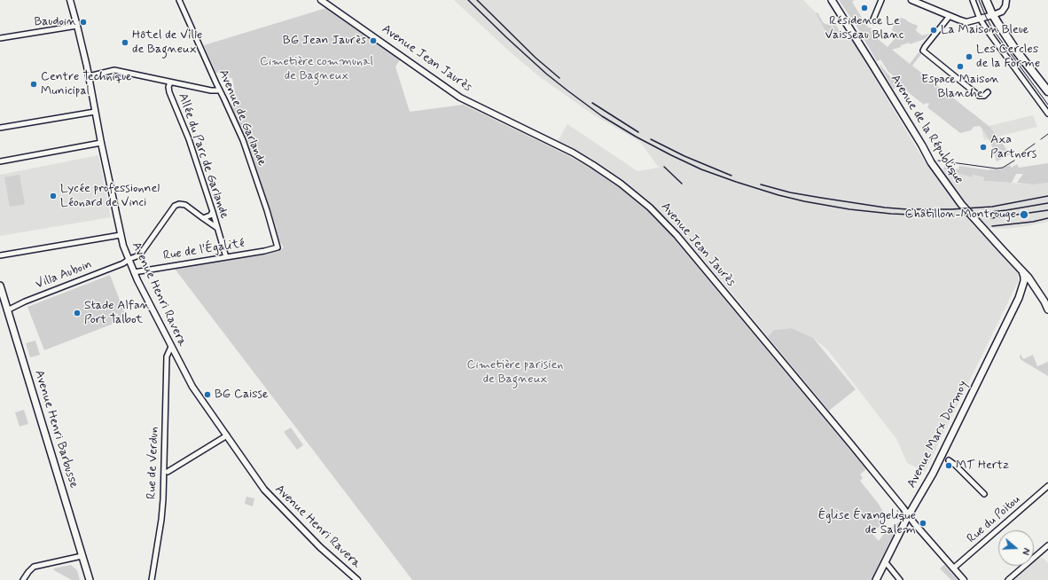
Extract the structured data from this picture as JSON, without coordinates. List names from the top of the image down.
{
  "streets": {
    "main road": ["Avenue de la République", "Avenue Henri Barbusse", "Avenue Marx Dormoy"],
    "street": [
      "Avenue Jean Jaurès",
      "Avenue de Garlande",
      "Allée du Parc de Garlande",
      "Rue de l'Égalité",
      "Villa Auboin",
      "Avenue Henri Ravera",
      "Rue de Verdun",
      "Rue du Poitou"
    ]
  },
  "crossings": [
    ["Avenue Jean Jaurès", "Avenue Marx Dormoy"],
    ["Avenue Jean Jaurès", "Rue du Poitou"],
    ["Avenue de Garlande", "Rue de l'Égalité"],
    ["Avenue de la République", "Avenue Marx Dormoy"],
    ["Allée du Parc de Garlande", "Rue de l'Égalité"],
    ["Allée du Parc de Garlande", "Villa Auboin"],
    ["Rue de l'Égalité", "Avenue Henri Ravera"],
    ["Villa Auboin", "Avenue Henri Ravera"],
    ["Villa Auboin", "Avenue Henri Barbusse"],
    ["Avenue Henri Ravera", "Rue de Verdun"]
  ],
  "parks": ["Cimetière communal de Bagneux", "Cimetière parisien de Bagneux"],
  "places": [
    "Résidence Le Vaisseau Blanc",
    "Baudoin",
    "La Maison Bleue",
    "BG Jean Jaurès",
    "Hôtel de Ville de Bagneux",
    "Les Cercles de la Forme",
    "Espace Maison Blanche",
    "Centre Technique Municipal",
    "Axa Partners",
    "Lycée professionnel Léonard de Vinci",
    "Châtillon-Montrouge",
    "Stade Alfan Port Talbot",
    "BG Caisse",
    "MT Hertz",
    "Église Évangelique de Salem"
  ],
  "north": "right"
}
